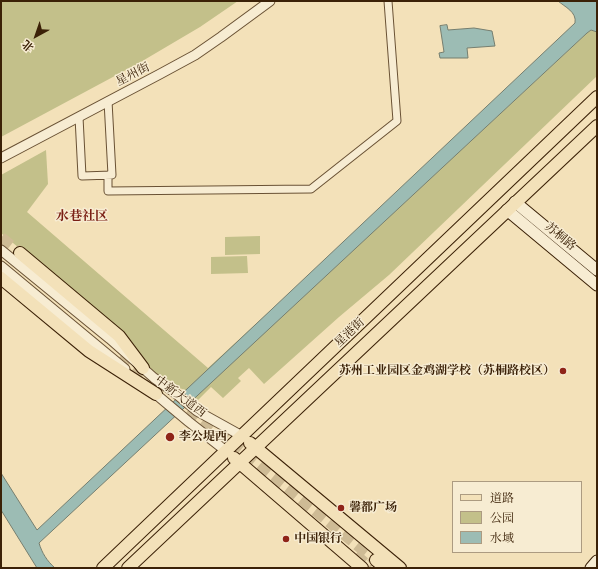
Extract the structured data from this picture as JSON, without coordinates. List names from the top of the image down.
{
  "streets": {
    "main road": ["苏桐路", "星港街", "中新大道西"],
    "street": ["星州街"]
  },
  "crossings": [
    ["苏桐路", "星港街"],
    ["星港街", "中新大道西"]
  ],
  "districts": ["水巷社区"],
  "places": [
    "苏州工业园区金鸡湖学校（苏桐路校区）",
    "李公堤西",
    "馨都广场",
    "中国银行"
  ],
  "legend": ["道路", "公园", "水域"],
  "north": "bottom left"
}
